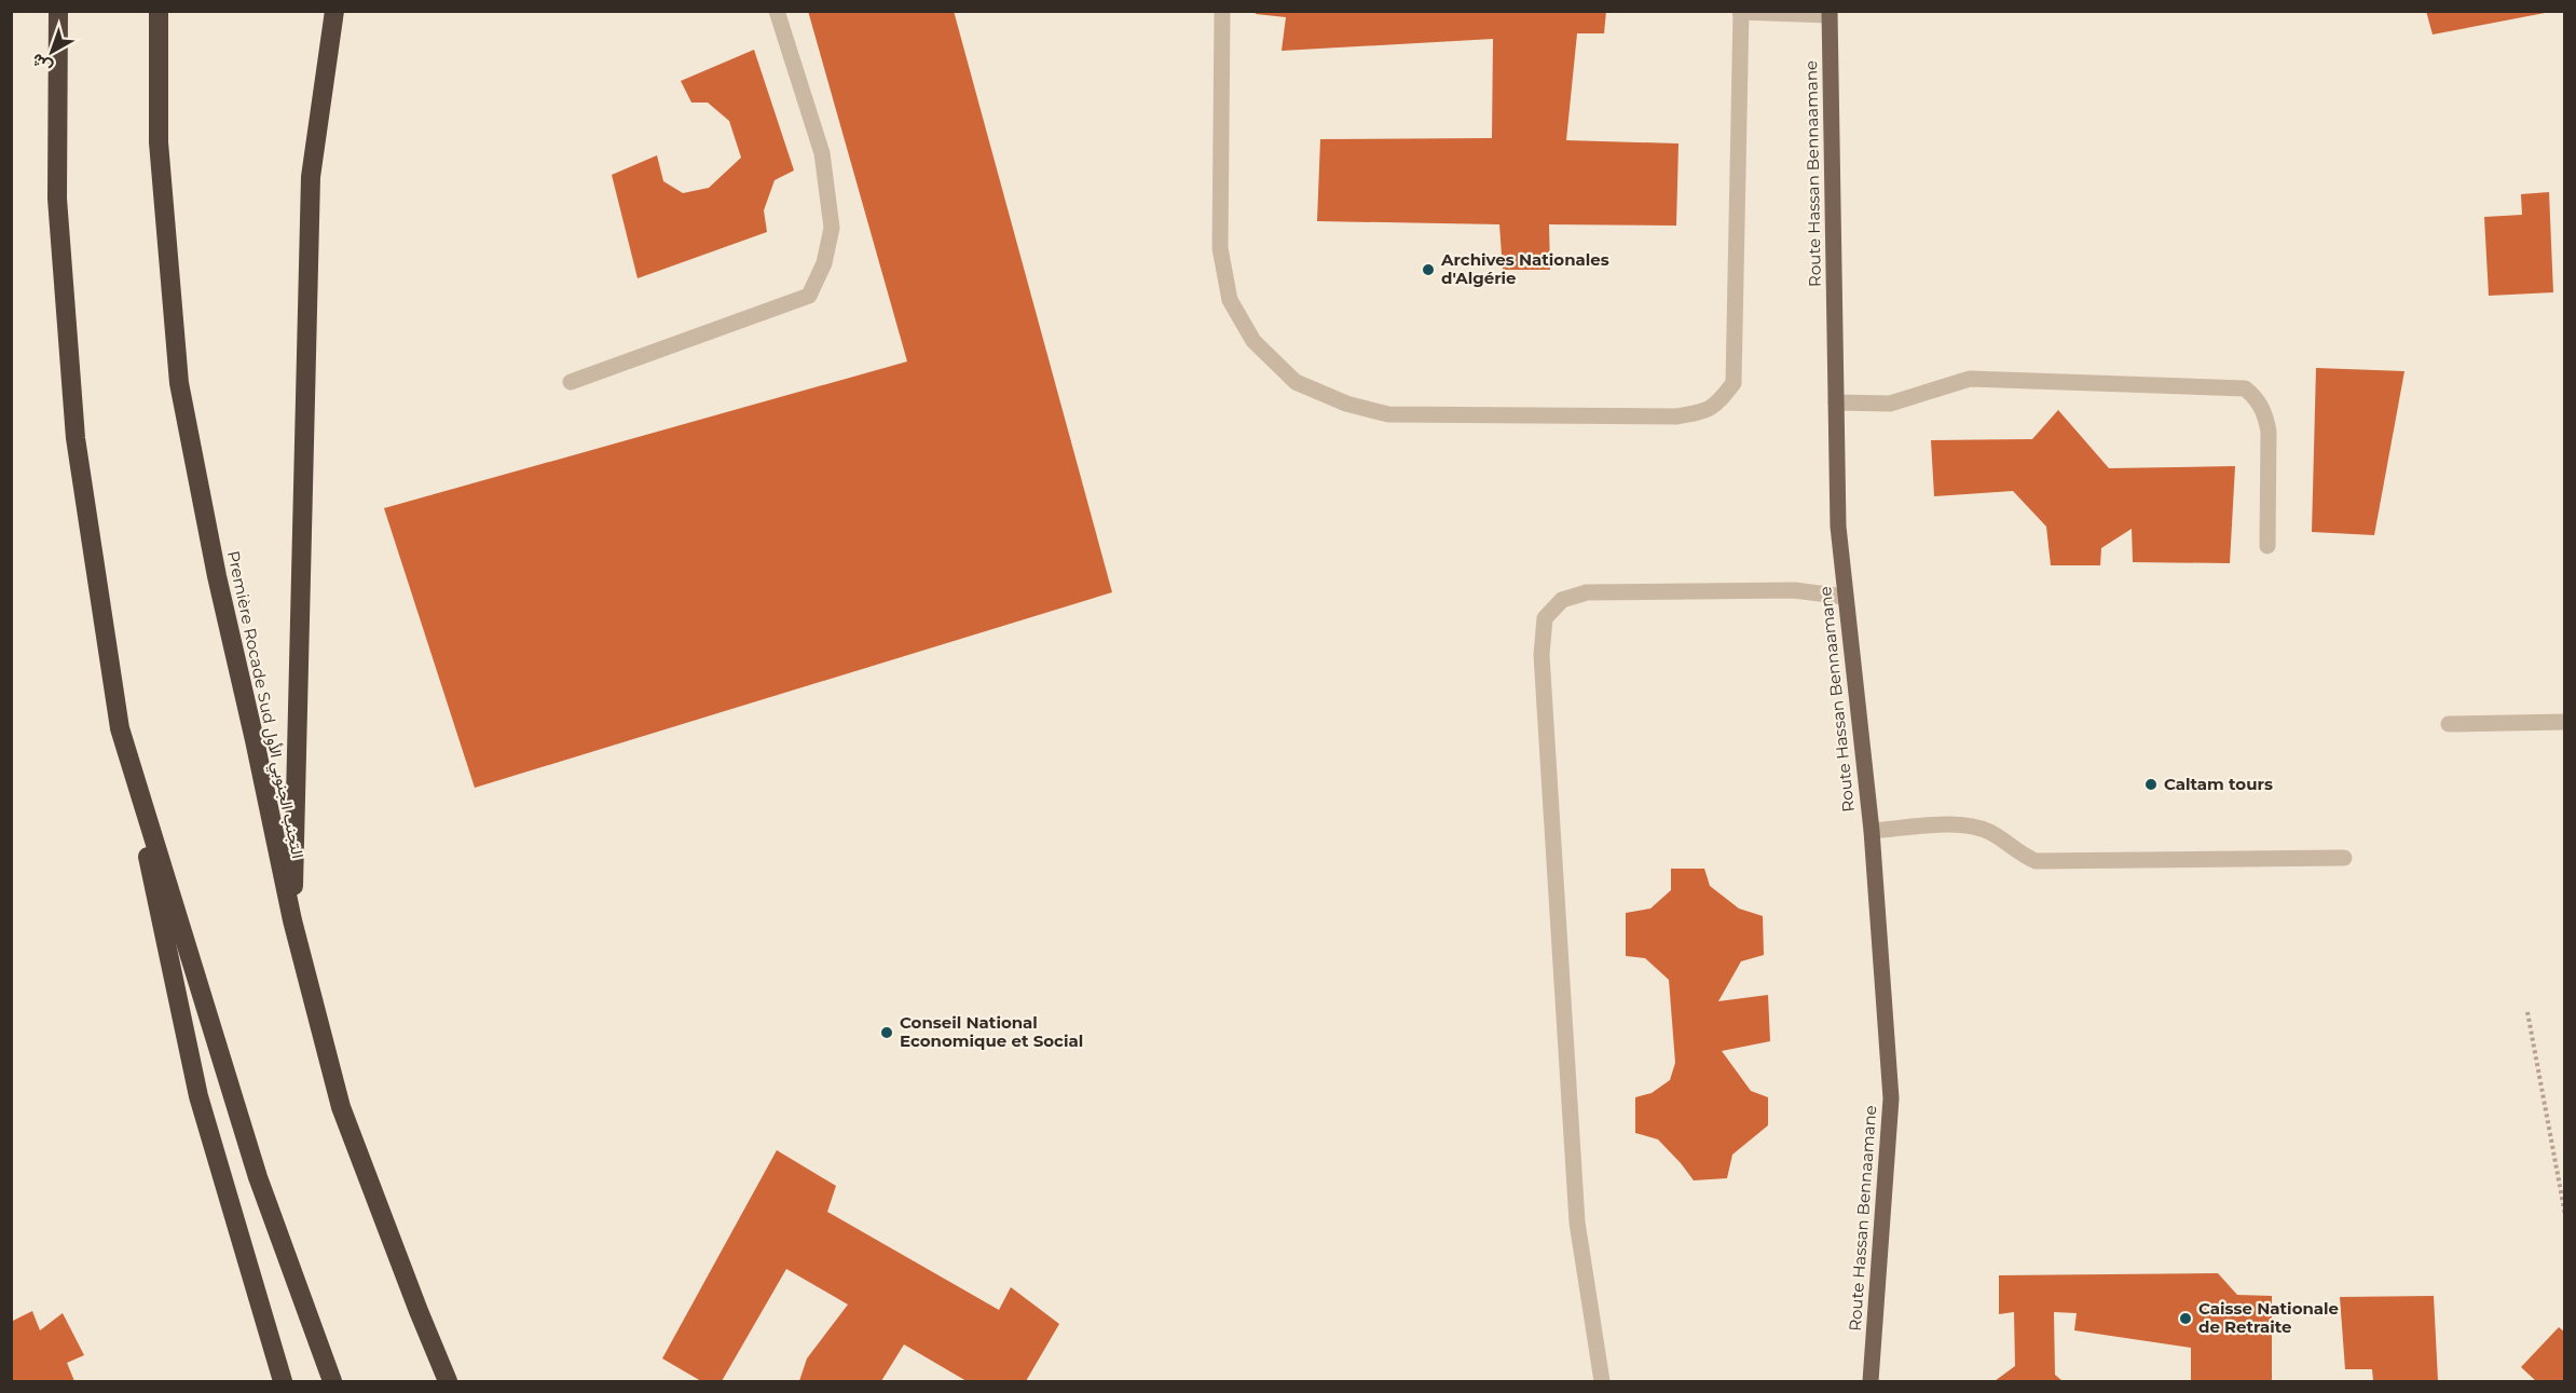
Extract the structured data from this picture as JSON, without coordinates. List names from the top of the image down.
{
  "streets": {
    "highway": ["Première Rocade Sud التجنب الجنوبي الأول"],
    "main road": ["Route Hassan Bennaamane"]
  },
  "places": [
    "Archives Nationales d'Algérie",
    "Caltam tours",
    "Conseil National Economique et Social",
    "Caisse Nationale de Retraite"
  ],
  "north": "bottom left"
}
